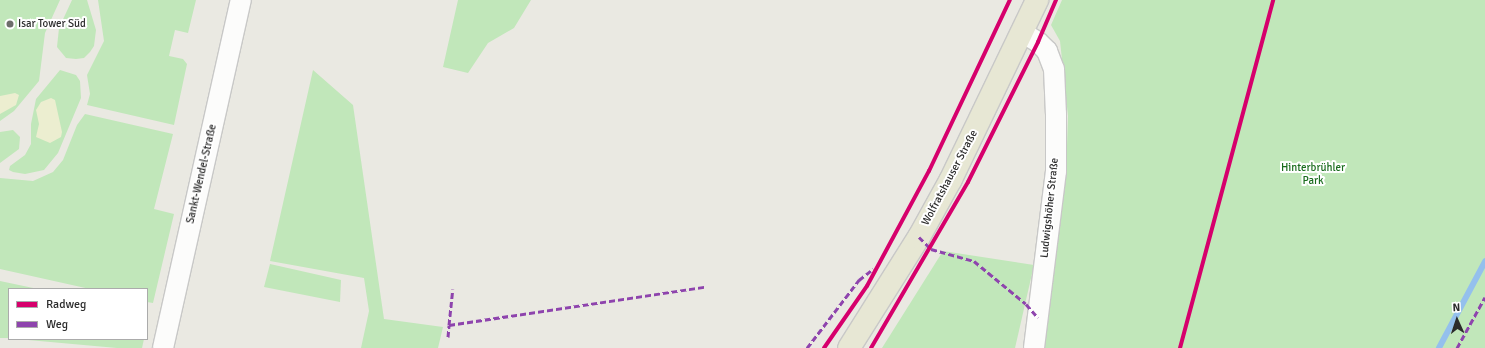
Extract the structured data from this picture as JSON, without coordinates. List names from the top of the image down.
{
  "streets": {
    "main road": ["Wolfratshauser Straße"],
    "street": ["Sankt-Wendel-Straße", "Ludwigshöher Straße"]
  },
  "crossings": [
    ["Wolfratshauser Straße", "Ludwigshöher Straße"]
  ],
  "parks": ["Hinterbrühler Park"],
  "places": ["Isar Tower Süd"],
  "legend": ["Radweg", "Weg"],
  "north": "top"
}
